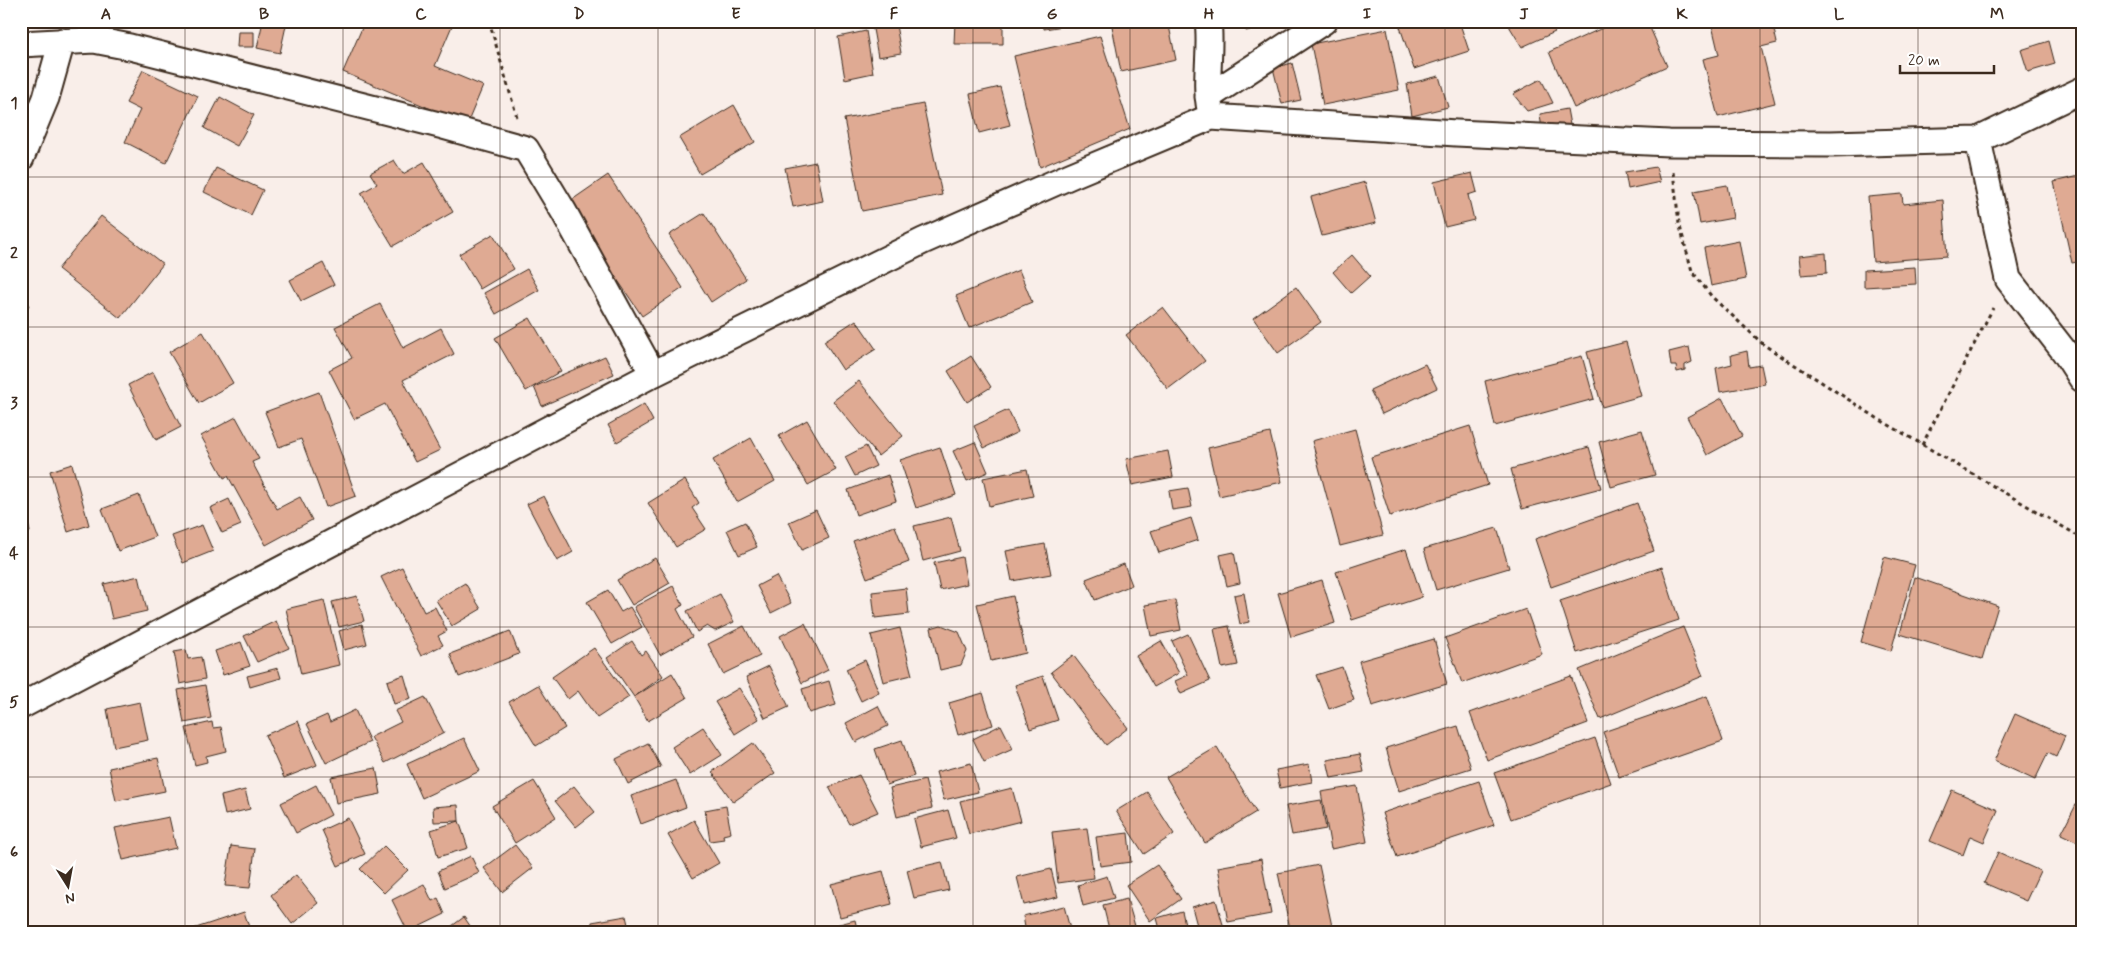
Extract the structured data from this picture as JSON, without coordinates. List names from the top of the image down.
{
  "scale_bar": "20 m",
  "north": "bottom",
  "grid": {
    "columns": [
      "A",
      "B",
      "C",
      "D",
      "E",
      "F",
      "G",
      "H",
      "I",
      "J",
      "K",
      "L",
      "M"
    ],
    "rows": [
      "1",
      "2",
      "3",
      "4",
      "5",
      "6"
    ]
  }
}
